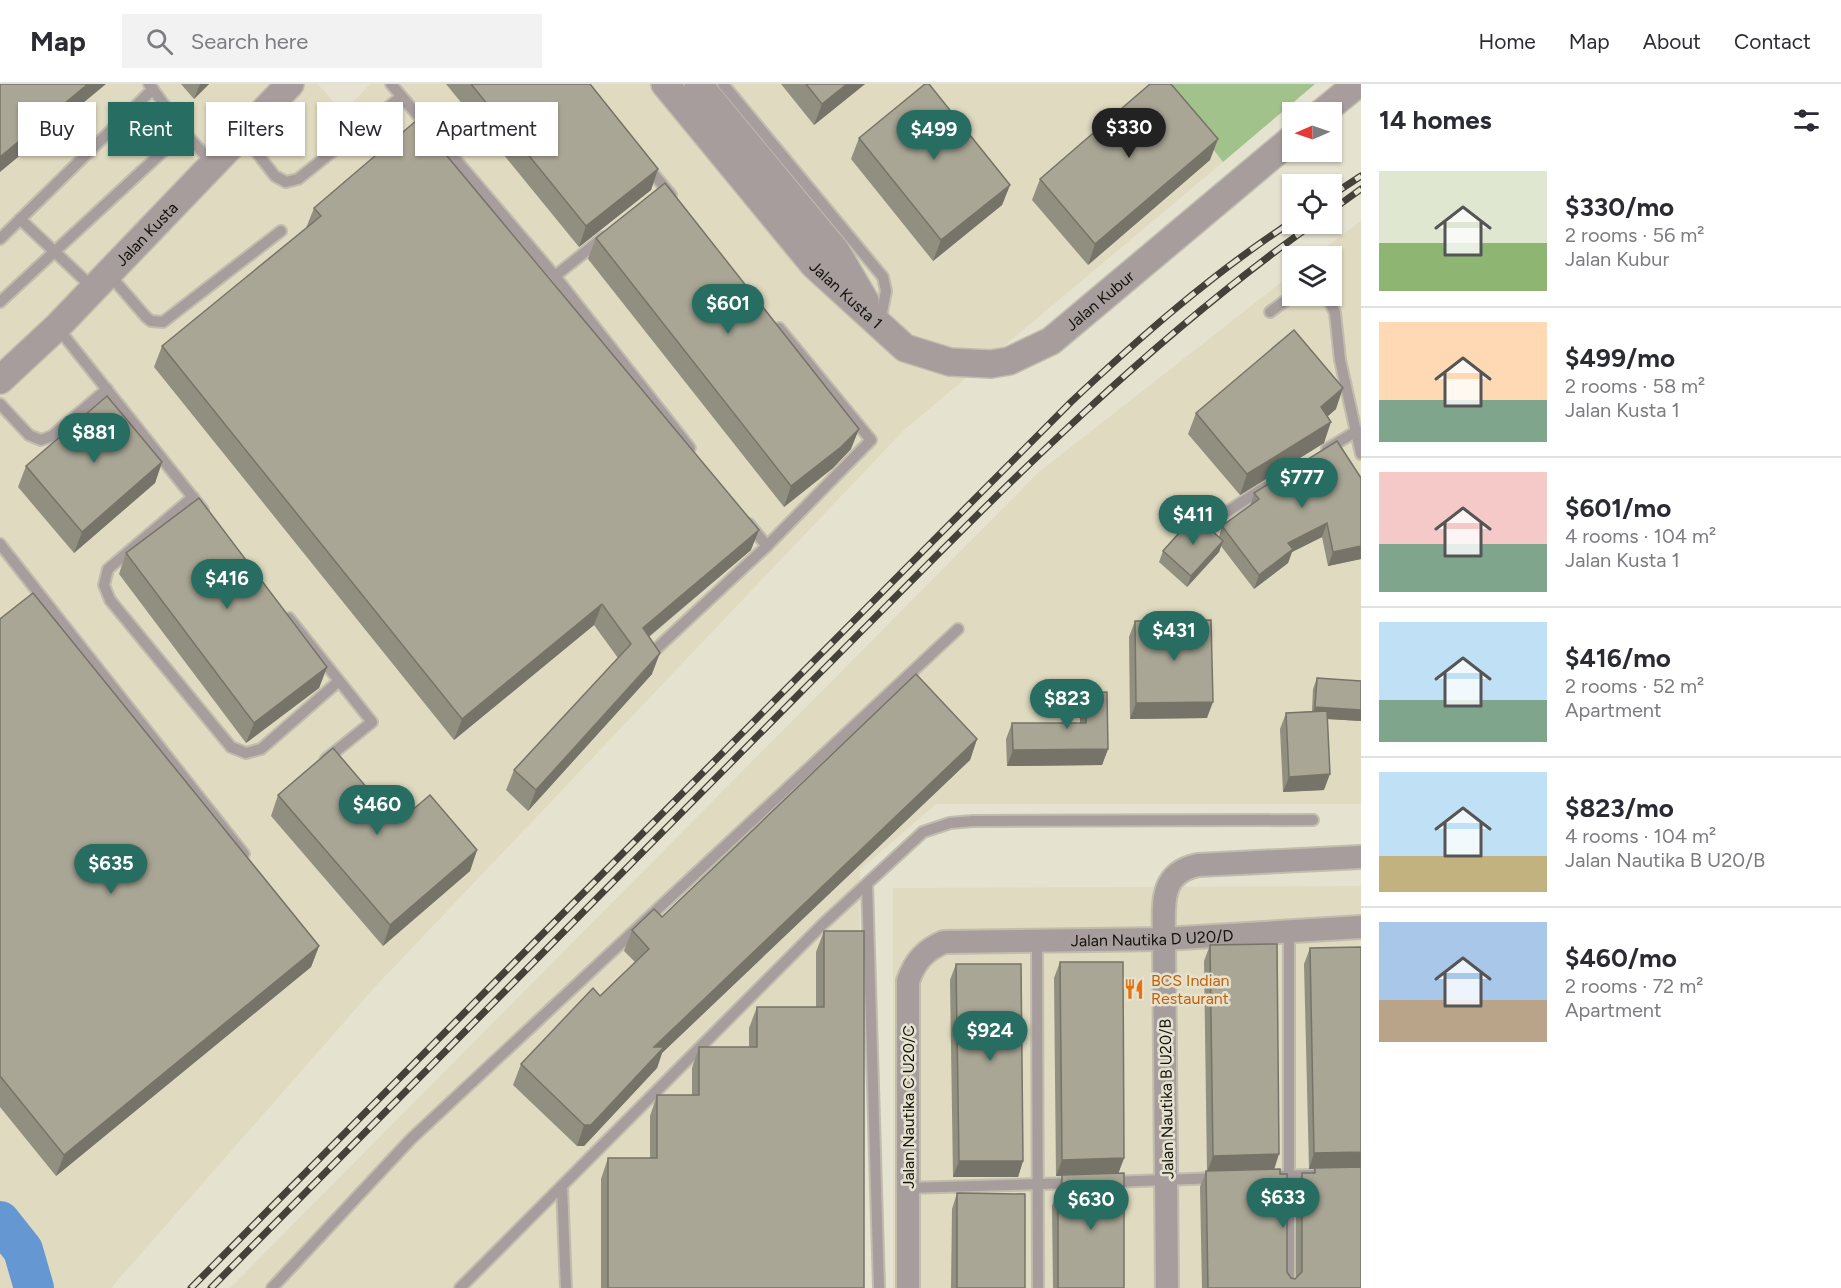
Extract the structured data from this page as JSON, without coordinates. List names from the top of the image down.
{
  "streets": {
    "street": [
      "Jalan Kusta",
      "Jalan Kusta 1",
      "Jalan Kubur",
      "Jalan Nautika D U20/D",
      "Jalan Nautika B U20/B",
      "Jalan Nautika C U20/C"
    ]
  },
  "crossings": [
    ["Jalan Kusta 1", "Jalan Kubur"],
    ["Jalan Nautika D U20/D", "Jalan Nautika B U20/B"],
    ["Jalan Nautika D U20/D", "Jalan Nautika C U20/C"]
  ],
  "places": {
    "restaurant": ["BCS Indian Restaurant"]
  },
  "north": "left",
  "page": {
    "header": "Map",
    "search": "Search here",
    "nav": [
      "Home",
      "Map",
      "About",
      "Contact"
    ],
    "heading": "14 homes",
    "chip": [
      "Buy",
      "Rent",
      "Filters",
      "New",
      "Apartment"
    ],
    "price": [
      "$330",
      "$499",
      "$601",
      "$881",
      "$777",
      "$411",
      "$416",
      "$431",
      "$823",
      "$460",
      "$635",
      "$924",
      "$633",
      "$630"
    ],
    "list": [
      {
        "name": "$330/mo",
        "note": "2 rooms · 56 m² · Jalan Kubur"
      },
      {
        "name": "$499/mo",
        "note": "2 rooms · 58 m² · Jalan Kusta 1"
      },
      {
        "name": "$601/mo",
        "note": "4 rooms · 104 m² · Jalan Kusta 1"
      },
      {
        "name": "$416/mo",
        "note": "2 rooms · 52 m² · Apartment"
      },
      {
        "name": "$823/mo",
        "note": "4 rooms · 104 m² · Jalan Nautika B U20/B"
      },
      {
        "name": "$460/mo",
        "note": "2 rooms · 72 m² · Apartment"
      }
    ]
  }
}
